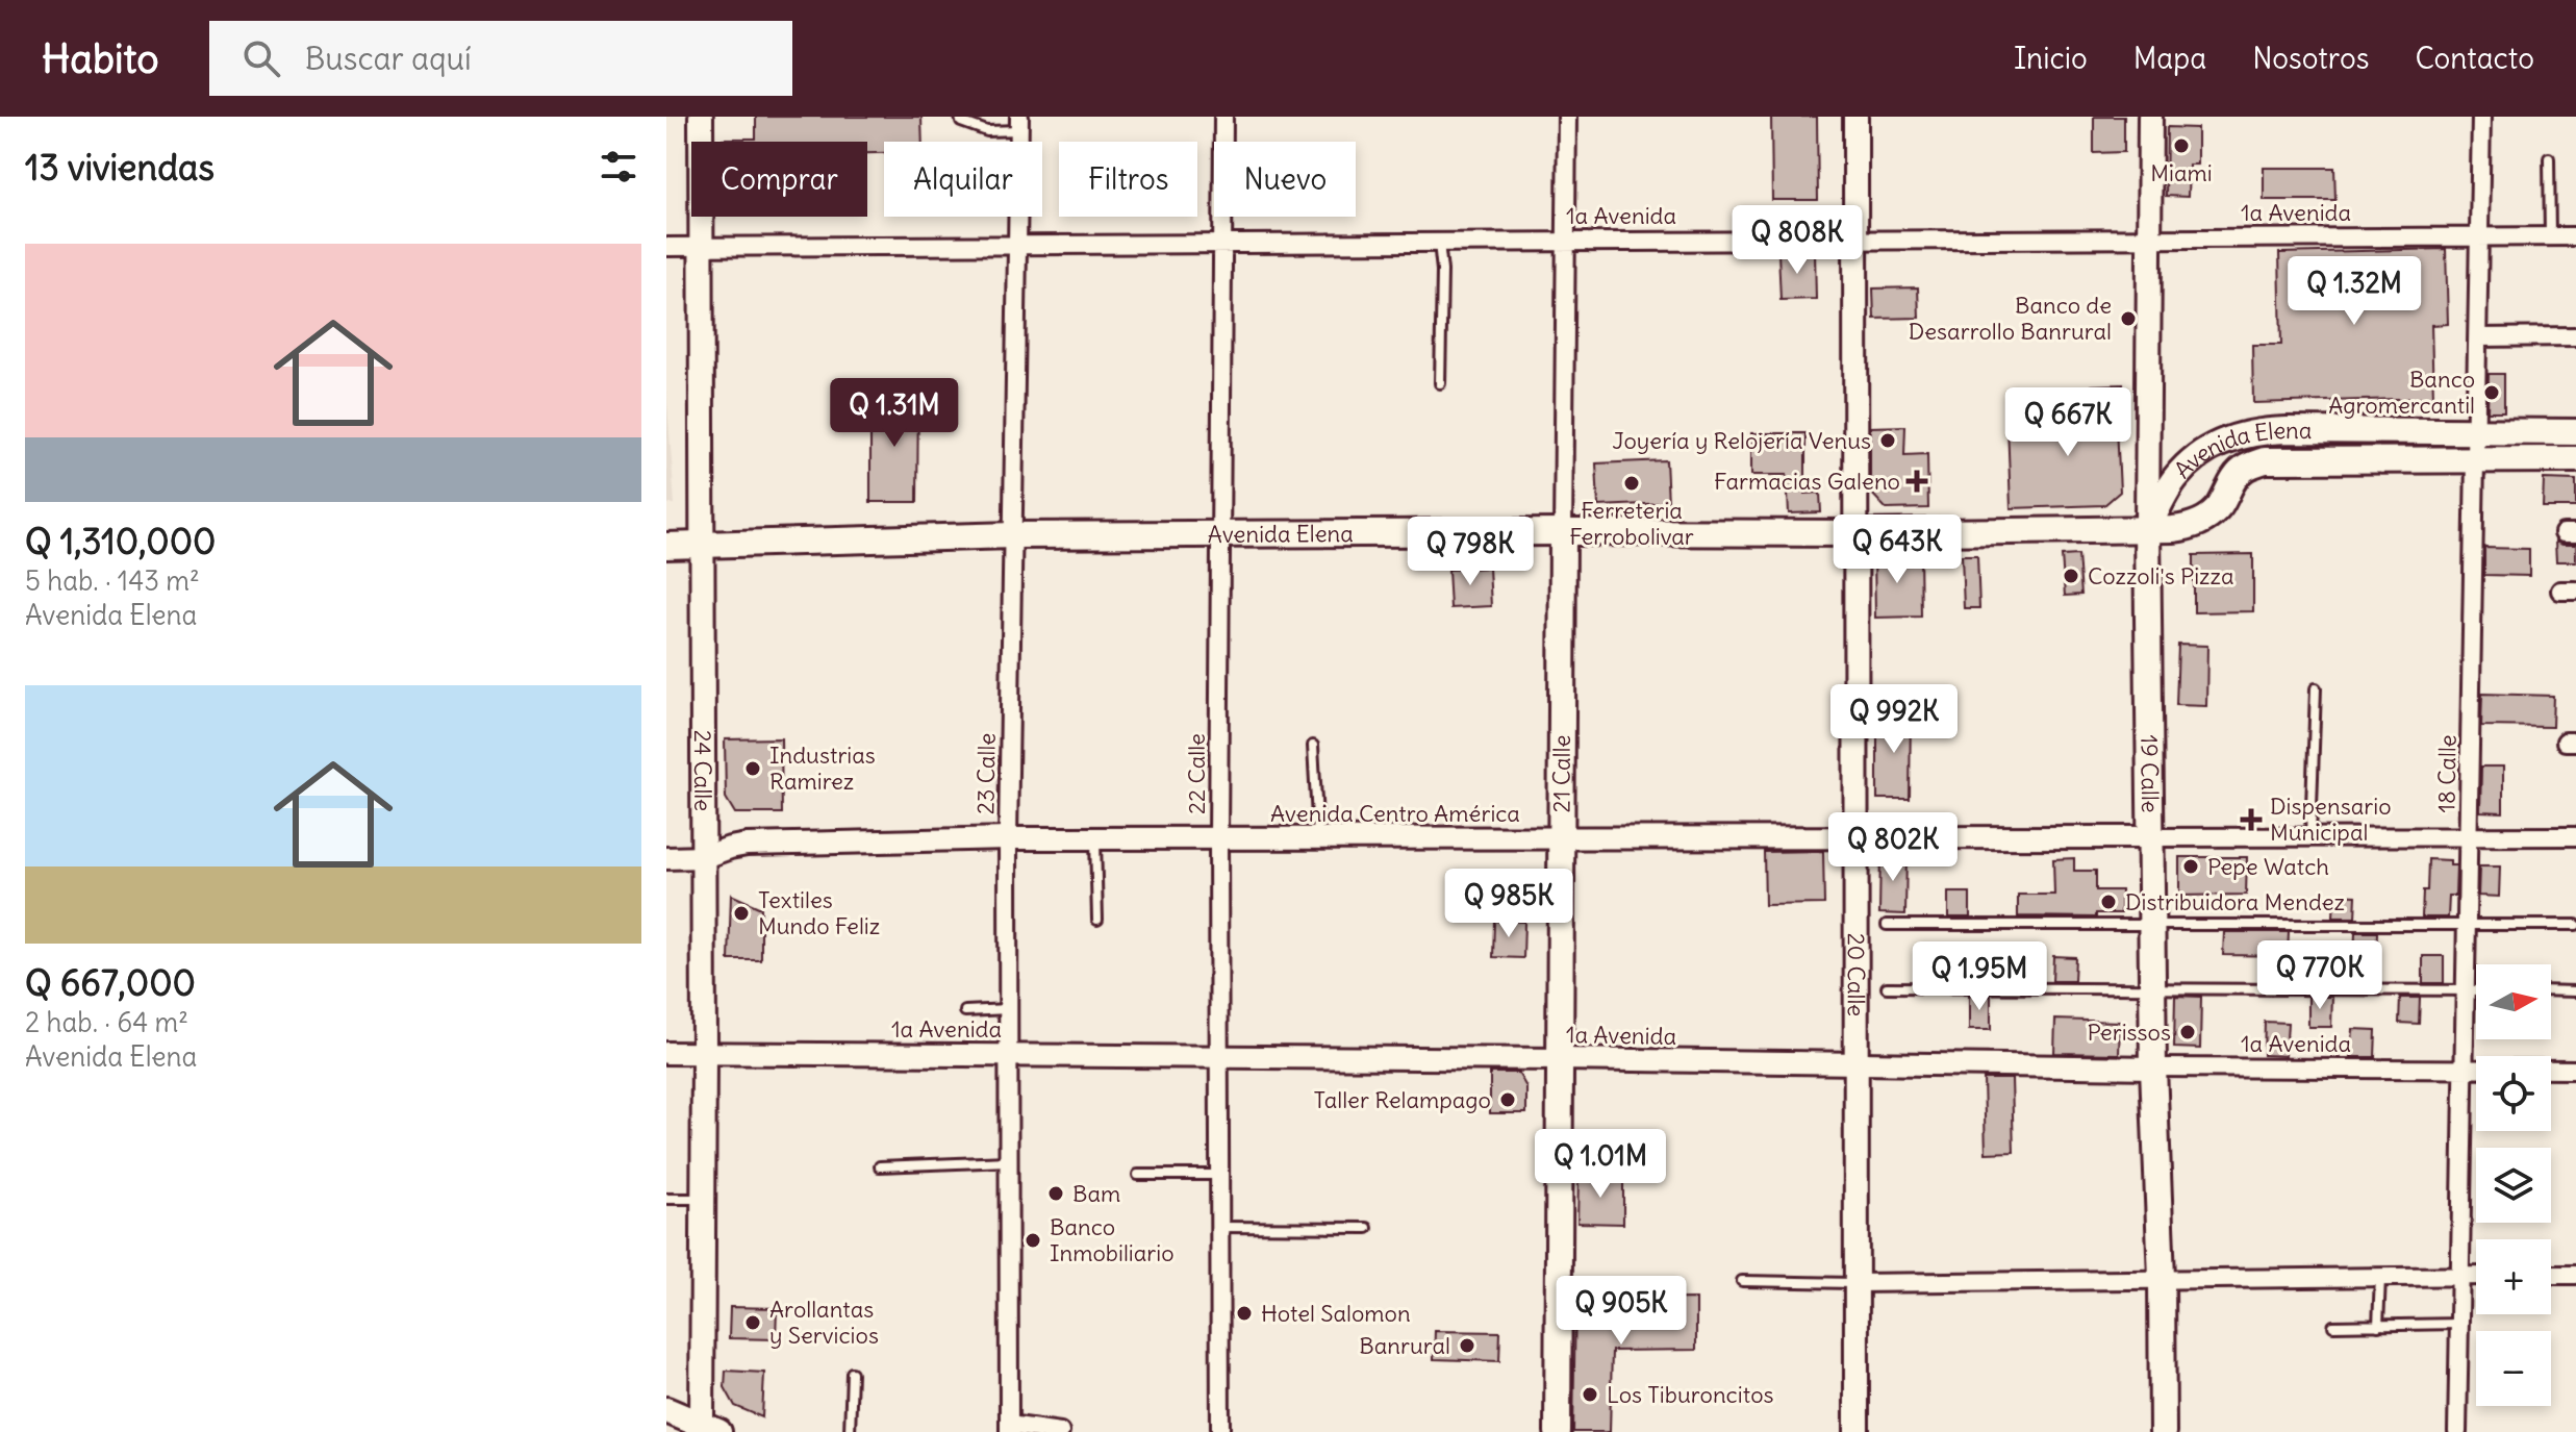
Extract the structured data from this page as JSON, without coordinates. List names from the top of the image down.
{
  "streets": {
    "main road": [
      "Avenida Elena",
      "24 Calle",
      "21 Calle",
      "19 Calle",
      "20 Calle"
    ],
    "street": [
      "1a Avenida",
      "23 Calle",
      "22 Calle",
      "18 Calle",
      "Avenida Centro América"
    ]
  },
  "crossings": [
    ["1a Avenida", "24 Calle"],
    ["1a Avenida", "23 Calle"],
    ["1a Avenida", "22 Calle"],
    ["1a Avenida", "21 Calle"],
    ["1a Avenida", "18 Calle"],
    ["1a Avenida", "19 Calle"],
    ["1a Avenida", "20 Calle"],
    ["Avenida Elena", "24 Calle"],
    ["Avenida Elena", "23 Calle"],
    ["Avenida Elena", "22 Calle"],
    ["Avenida Elena", "21 Calle"],
    ["Avenida Elena", "18 Calle"],
    ["Avenida Elena", "19 Calle"],
    ["Avenida Elena", "20 Calle"],
    ["24 Calle", "Avenida Centro América"],
    ["23 Calle", "Avenida Centro América"],
    ["22 Calle", "Avenida Centro América"],
    ["21 Calle", "Avenida Centro América"],
    ["18 Calle", "Avenida Centro América"],
    ["19 Calle", "Avenida Centro América"],
    ["Avenida Centro América", "20 Calle"]
  ],
  "places": {
    "other": [
      "Miami",
      "Banco de Desarrollo Banrural",
      "Banco Agromercantil",
      "Joyería y Relojería Venus",
      "Ferreteria Ferrobolivar",
      "Cozzoli's Pizza",
      "Industrias Ramirez",
      "Pepe Watch",
      "Distribuidora Mendez",
      "Textiles Mundo Feliz",
      "Perissos",
      "Taller Relampago",
      "Bam",
      "Banco Inmobiliario",
      "Hotel Salomon",
      "Arollantas y Servicios",
      "Banrural",
      "Los Tiburoncitos"
    ],
    "health": ["Farmacias Galeno", "Dispensario Municipal"]
  },
  "north": "right",
  "page": {
    "header": "Habito",
    "search": "Buscar aquí",
    "nav": [
      "Inicio",
      "Mapa",
      "Nosotros",
      "Contacto"
    ],
    "heading": "13 viviendas",
    "chip": [
      "Comprar",
      "Alquilar",
      "Filtros",
      "Nuevo"
    ],
    "price": [
      "Q 808K",
      "Q 1.32M",
      "Q 1.31M",
      "Q 667K",
      "Q 643K",
      "Q 798K",
      "Q 992K",
      "Q 802K",
      "Q 985K",
      "Q 770K",
      "Q 1.95M",
      "Q 1.01M",
      "Q 905K"
    ],
    "list": [
      {
        "name": "Q 1,310,000",
        "note": "5 hab. · 143 m² · Avenida Elena"
      },
      {
        "name": "Q 667,000",
        "note": "2 hab. · 64 m² · Avenida Elena"
      }
    ],
    "map_buttons": ["+", "−"]
  }
}
